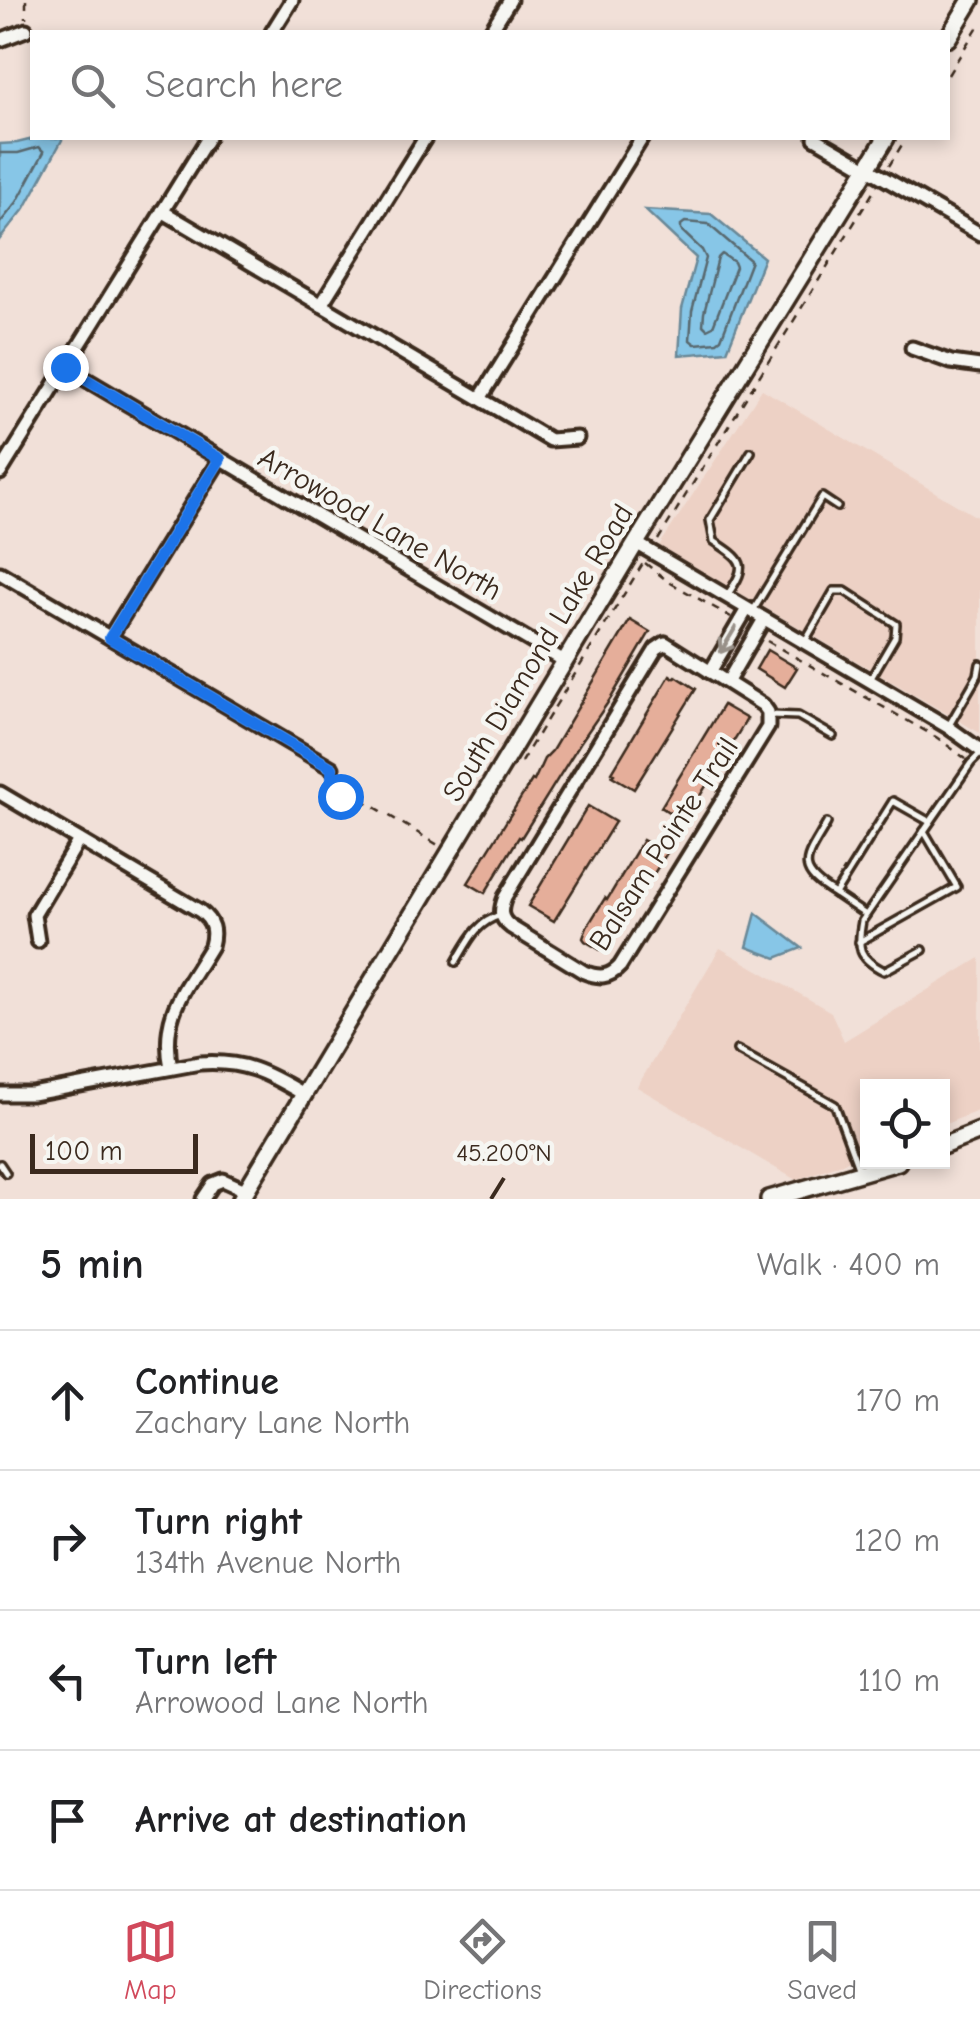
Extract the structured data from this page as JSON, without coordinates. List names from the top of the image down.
{
  "streets": {
    "street": ["Arrowood Lane North", "South Diamond Lake Road", "Balsam Pointe Trail"]
  },
  "crossings": [
    ["Arrowood Lane North", "South Diamond Lake Road"]
  ],
  "scale_bar": "100 m",
  "page": {
    "search": "Search here",
    "scale": "100 m",
    "heading": ["5 min", "Walk · 400 m"],
    "list": [
      ["Continue", "Zachary Lane North", "170 m"],
      ["Turn right", "134th Avenue North", "120 m"],
      ["Turn left", "Arrowood Lane North", "110 m"],
      "Arrive at destination"
    ],
    "nav": ["Map", "Directions", "Saved"]
  },
  "coordinates": ["45.200°N"]
}
